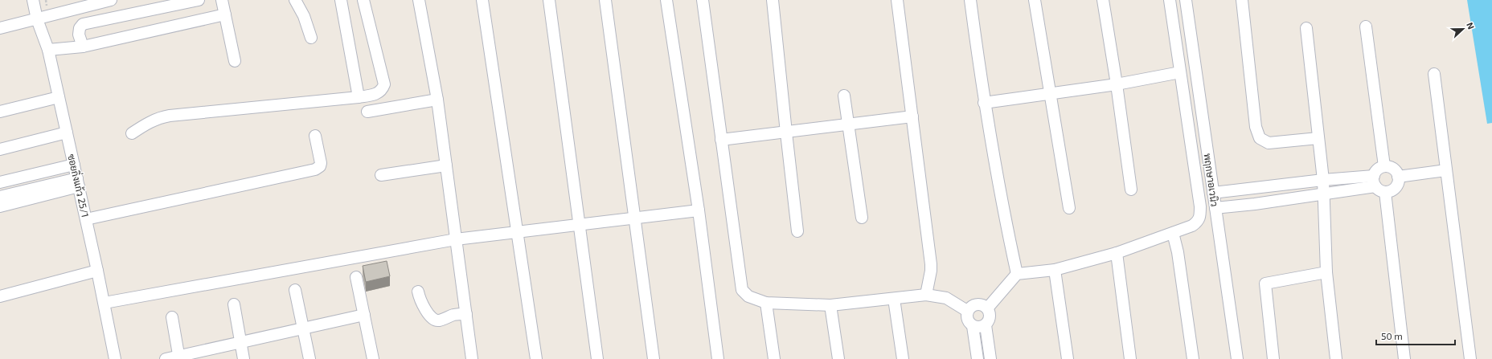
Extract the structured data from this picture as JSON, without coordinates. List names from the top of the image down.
{
  "streets": {
    "street": ["พฤกษาอเวนิว", "ซอยกิ่งแก้ว 25/1"]
  },
  "scale_bar": "50 m",
  "north": "right"
}
